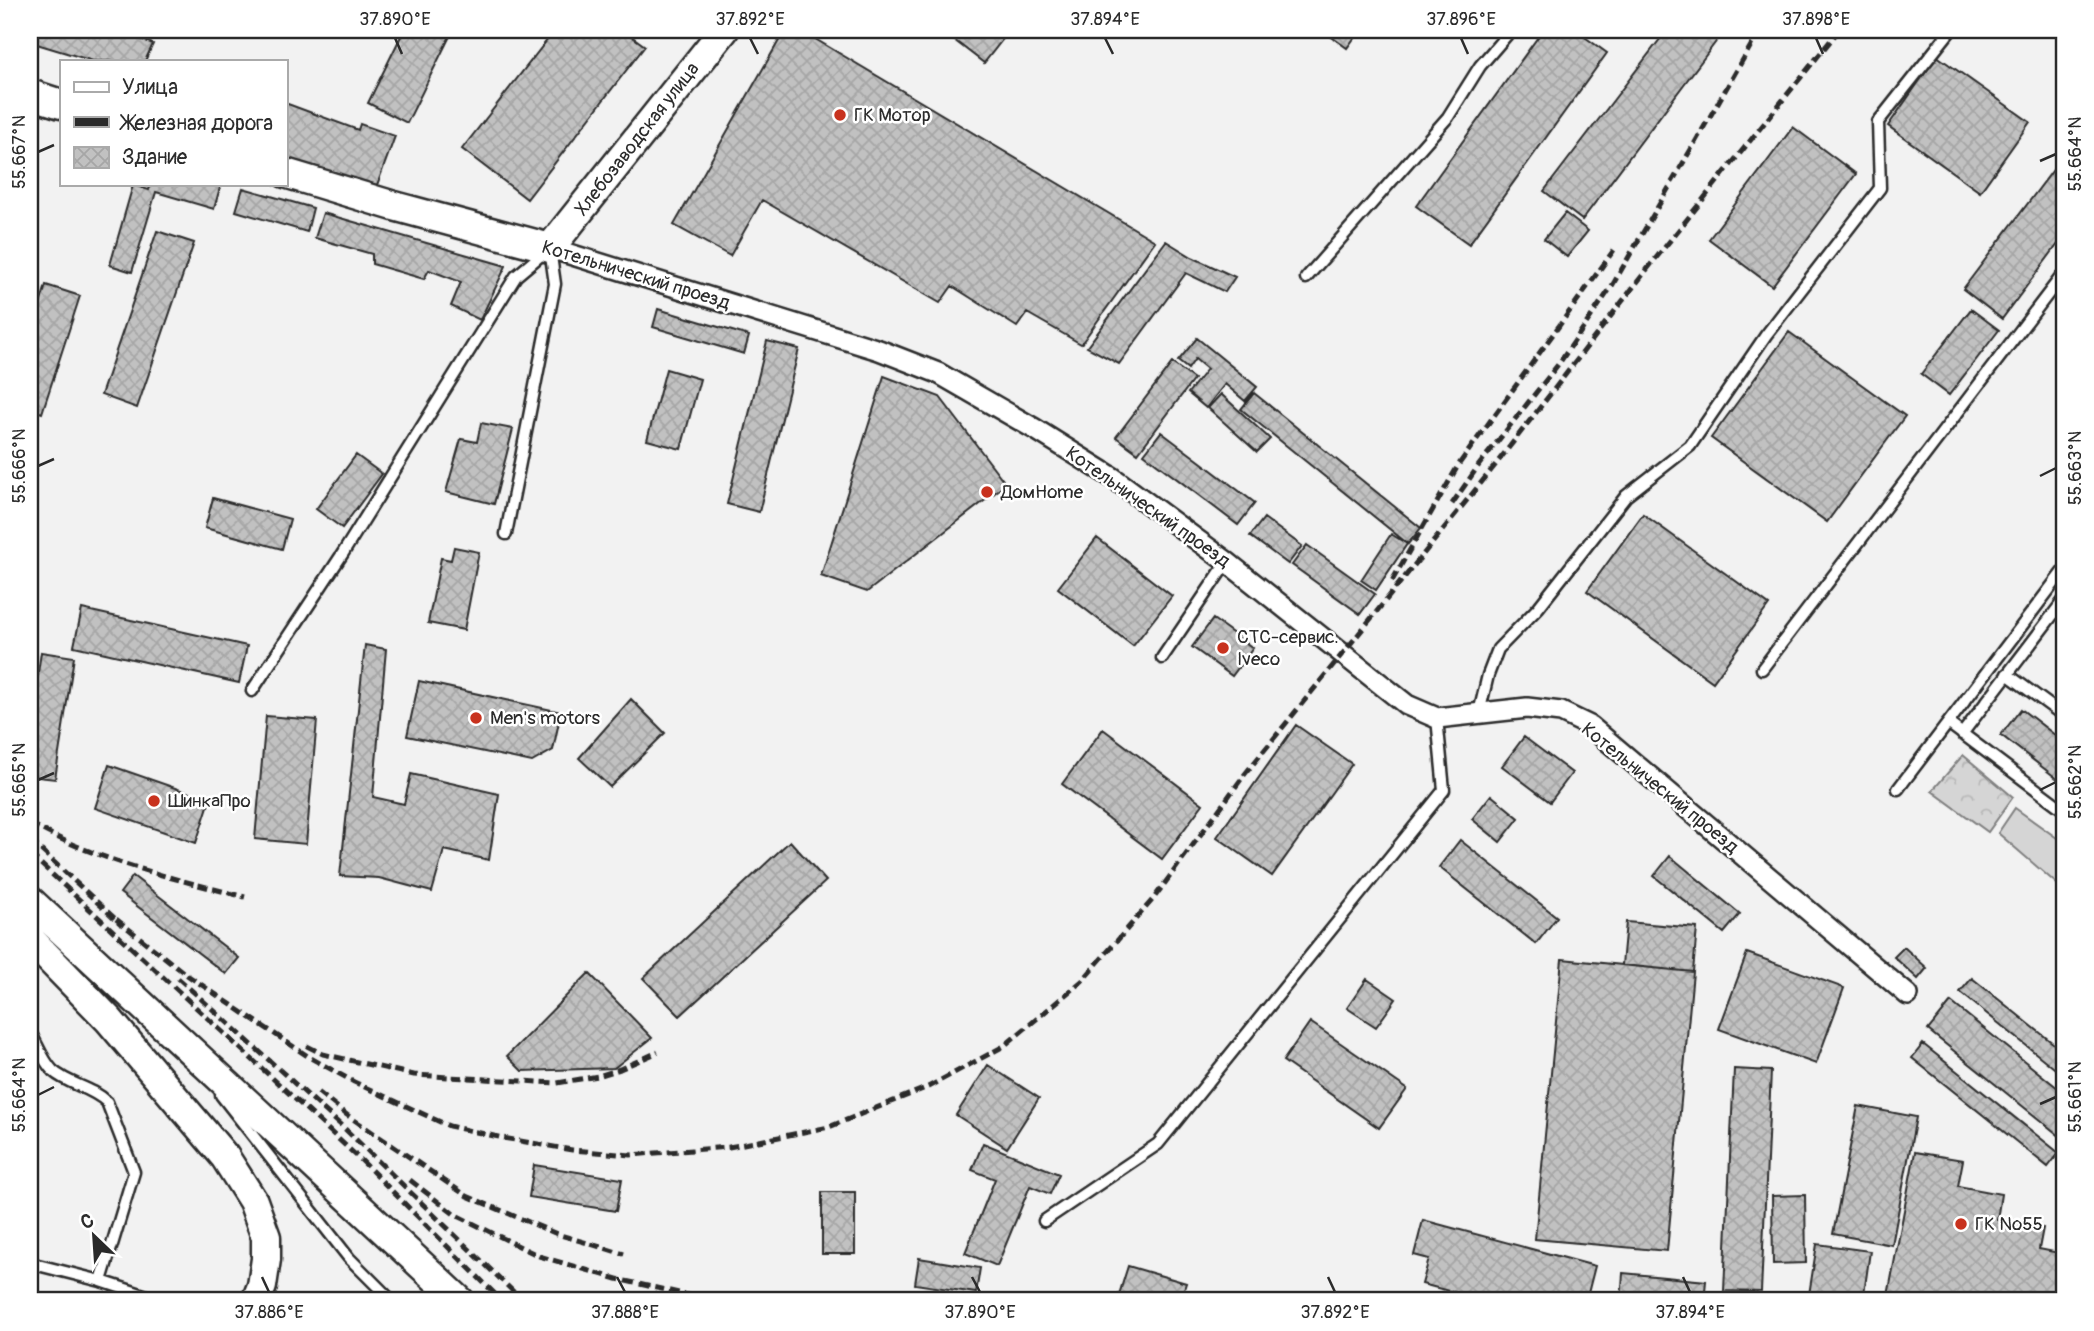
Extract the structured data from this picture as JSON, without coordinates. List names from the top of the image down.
{
  "streets": {
    "main road": ["Хлебозаводская улица", "Котельнический проезд"]
  },
  "crossings": [
    ["Хлебозаводская улица", "Котельнический проезд"]
  ],
  "places": [
    "ГК Мотор",
    "ДомHome",
    "СТС-сервис. Iveco",
    "Men's motors",
    "ШинкаПро",
    "ГК №55"
  ],
  "legend": ["Улица", "Железная дорога", "Здание"],
  "north": "top left",
  "coordinates": [
    "37.890°E",
    "37.892°E",
    "37.894°E",
    "37.896°E",
    "37.898°E",
    "55.667°N",
    "55.664°N",
    "55.666°N",
    "55.663°N",
    "55.665°N",
    "55.662°N",
    "55.661°N",
    "37.886°E",
    "37.888°E"
  ]
}
